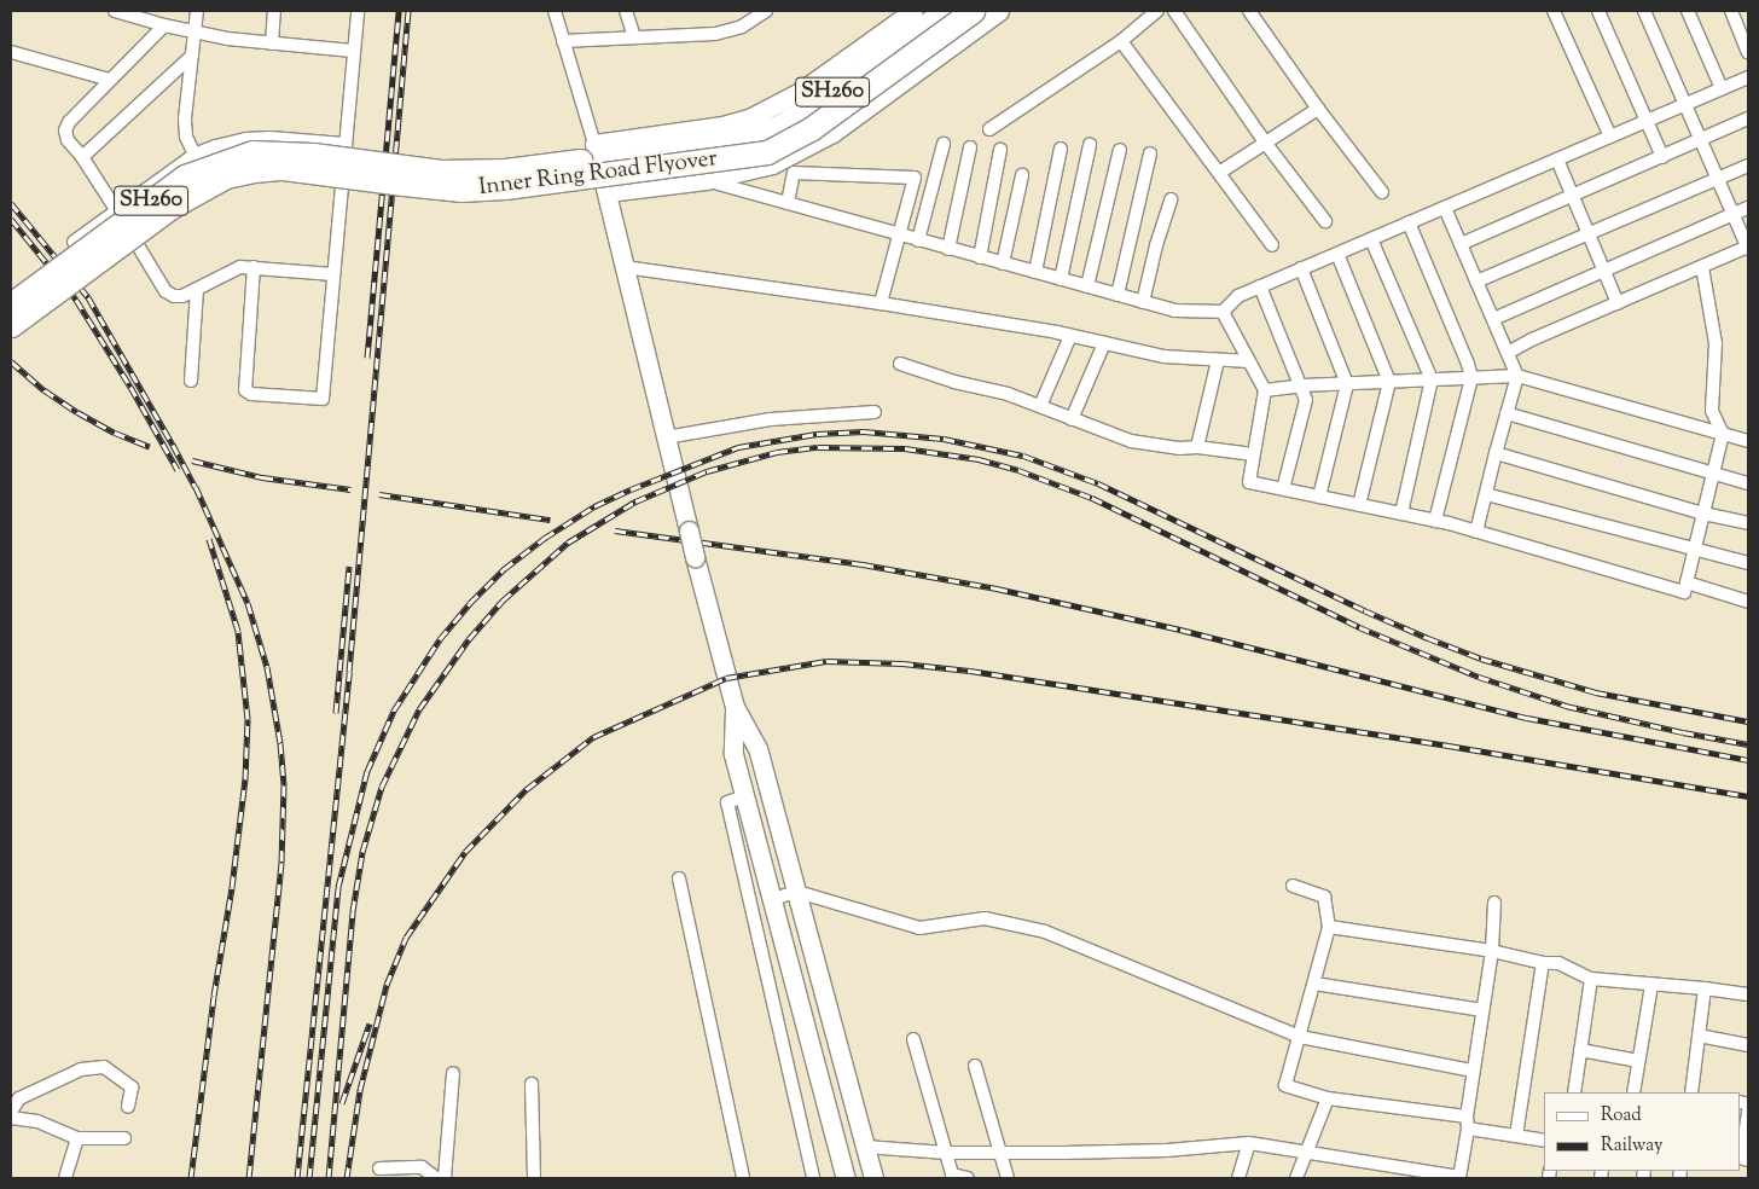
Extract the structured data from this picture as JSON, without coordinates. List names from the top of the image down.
{
  "streets": {
    "highway": ["SH260", "Inner Ring Road Flyover"]
  },
  "legend": ["Road", "Railway"]
}
